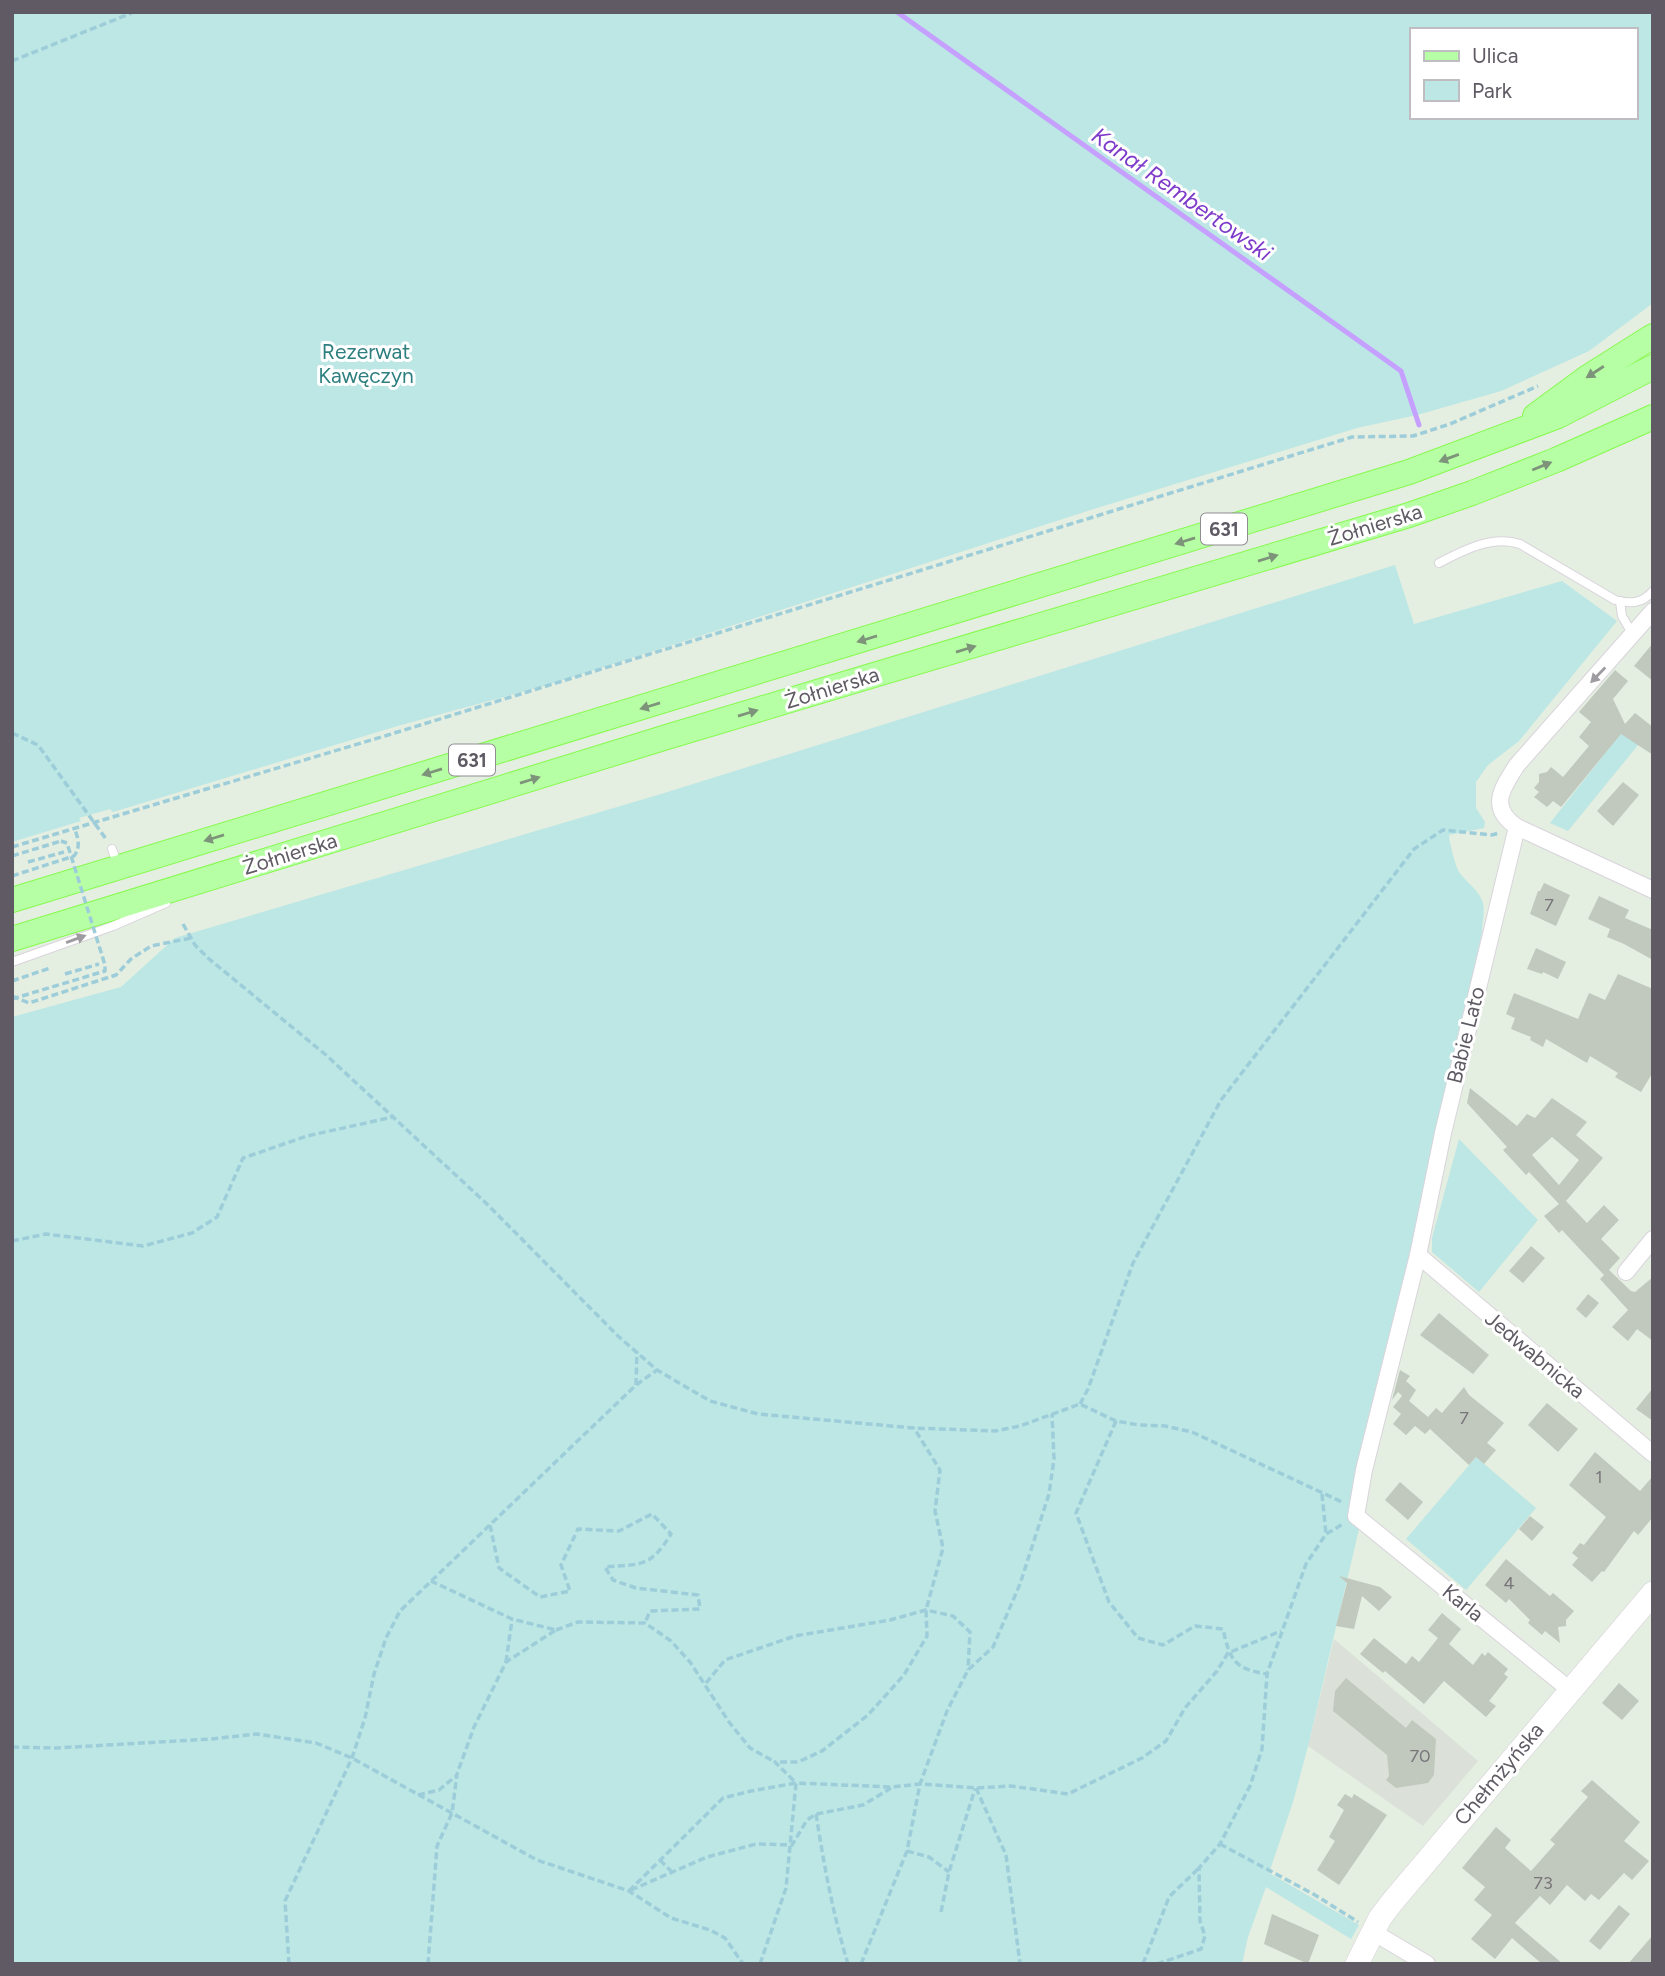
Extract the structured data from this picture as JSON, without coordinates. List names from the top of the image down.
{
  "streets": {
    "main road": ["Żołnierska", "631"],
    "street": [
      "Babie Lato",
      "Jedwabnicka",
      "Karla",
      "Chełmżyńska"
    ]
  },
  "crossings": [
    ["Żołnierska", "631"],
    ["Babie Lato", "Jedwabnicka"],
    ["Babie Lato", "Karla"],
    ["Karla", "Chełmżyńska"]
  ],
  "water": ["Kanał Rembertowski"],
  "parks": ["Rezerwat Kawęczyn"],
  "house_numbers": [
    "7",
    "7",
    "1",
    "4",
    "70",
    "73"
  ],
  "legend": ["Ulica", "Park"]
}
